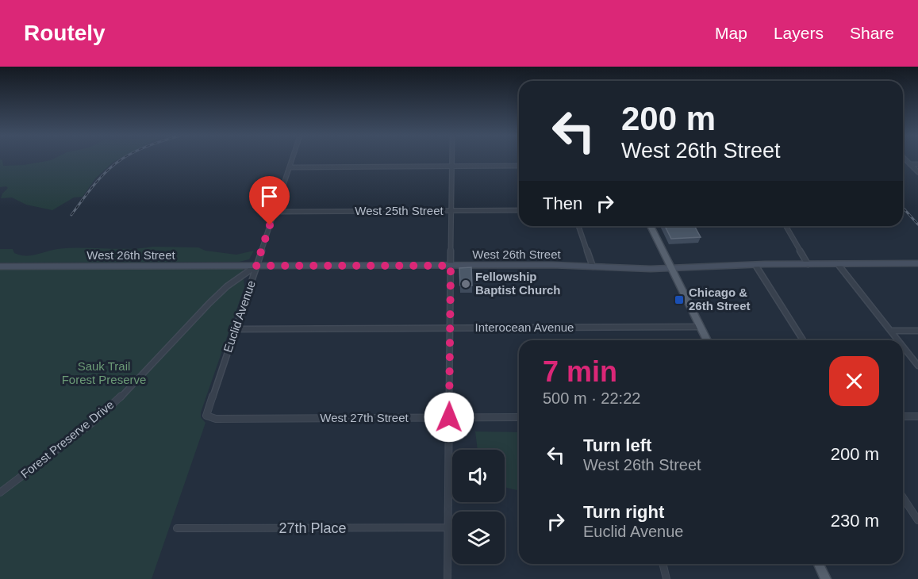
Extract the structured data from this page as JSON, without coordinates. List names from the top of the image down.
{
  "streets": {
    "street": [
      "West 25th Street",
      "West 26th Street",
      "Euclid Avenue",
      "Interocean Avenue",
      "West 27th Street",
      "Forest Preserve Drive",
      "27th Place"
    ]
  },
  "crossings": [
    ["West 25th Street", "Euclid Avenue"],
    ["West 26th Street", "Euclid Avenue"],
    ["West 26th Street", "Forest Preserve Drive"],
    ["Euclid Avenue", "Interocean Avenue"],
    ["Euclid Avenue", "West 27th Street"],
    ["Euclid Avenue", "Forest Preserve Drive"]
  ],
  "parks": ["Sauk Trail Forest Preserve"],
  "places": {
    "other": ["Fellowship Baptist Church"],
    "transit": ["Chicago & 26th Street"]
  },
  "page": {
    "header": "Routely",
    "nav": ["Map", "Layers", "Share"],
    "turn": ["200 m", "West 26th Street"],
    "then": "Then",
    "heading": ["7 min", "500 m · 22:22"],
    "list": [
      {
        "name": "Turn left",
        "note": "West 26th Street",
        "value": "200 m"
      },
      {
        "name": "Turn right",
        "note": "Euclid Avenue",
        "value": "230 m"
      }
    ]
  }
}
